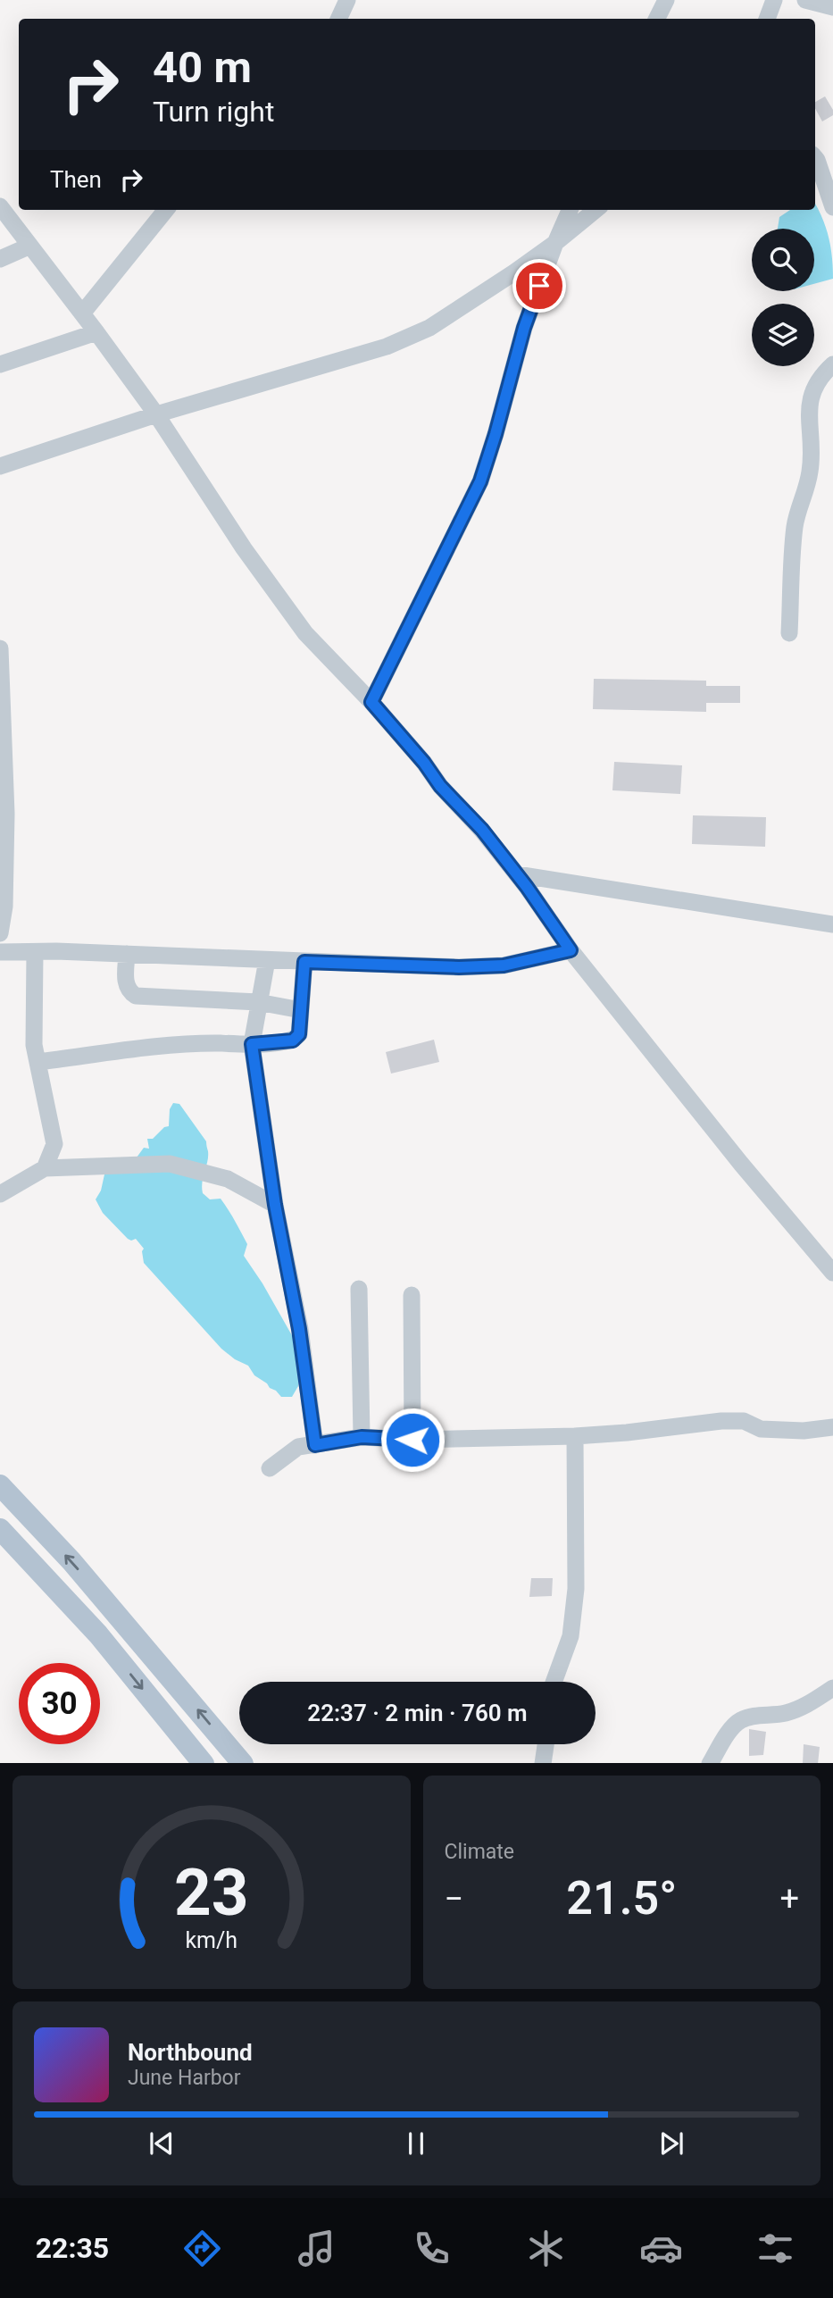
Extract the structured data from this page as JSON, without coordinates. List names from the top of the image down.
{
  "page": {
    "turn": ["40 m", "Turn right"],
    "then": "Then",
    "limit": "30",
    "trip": "22:37 · 2 min · 760 m",
    "tile": "Climate",
    "heat": ["−", "21.5°", "+"],
    "song": ["Northbound", "June Harbor"],
    "tabs": "22:35",
    "gauge": ["23", "km/h"]
  }
}
